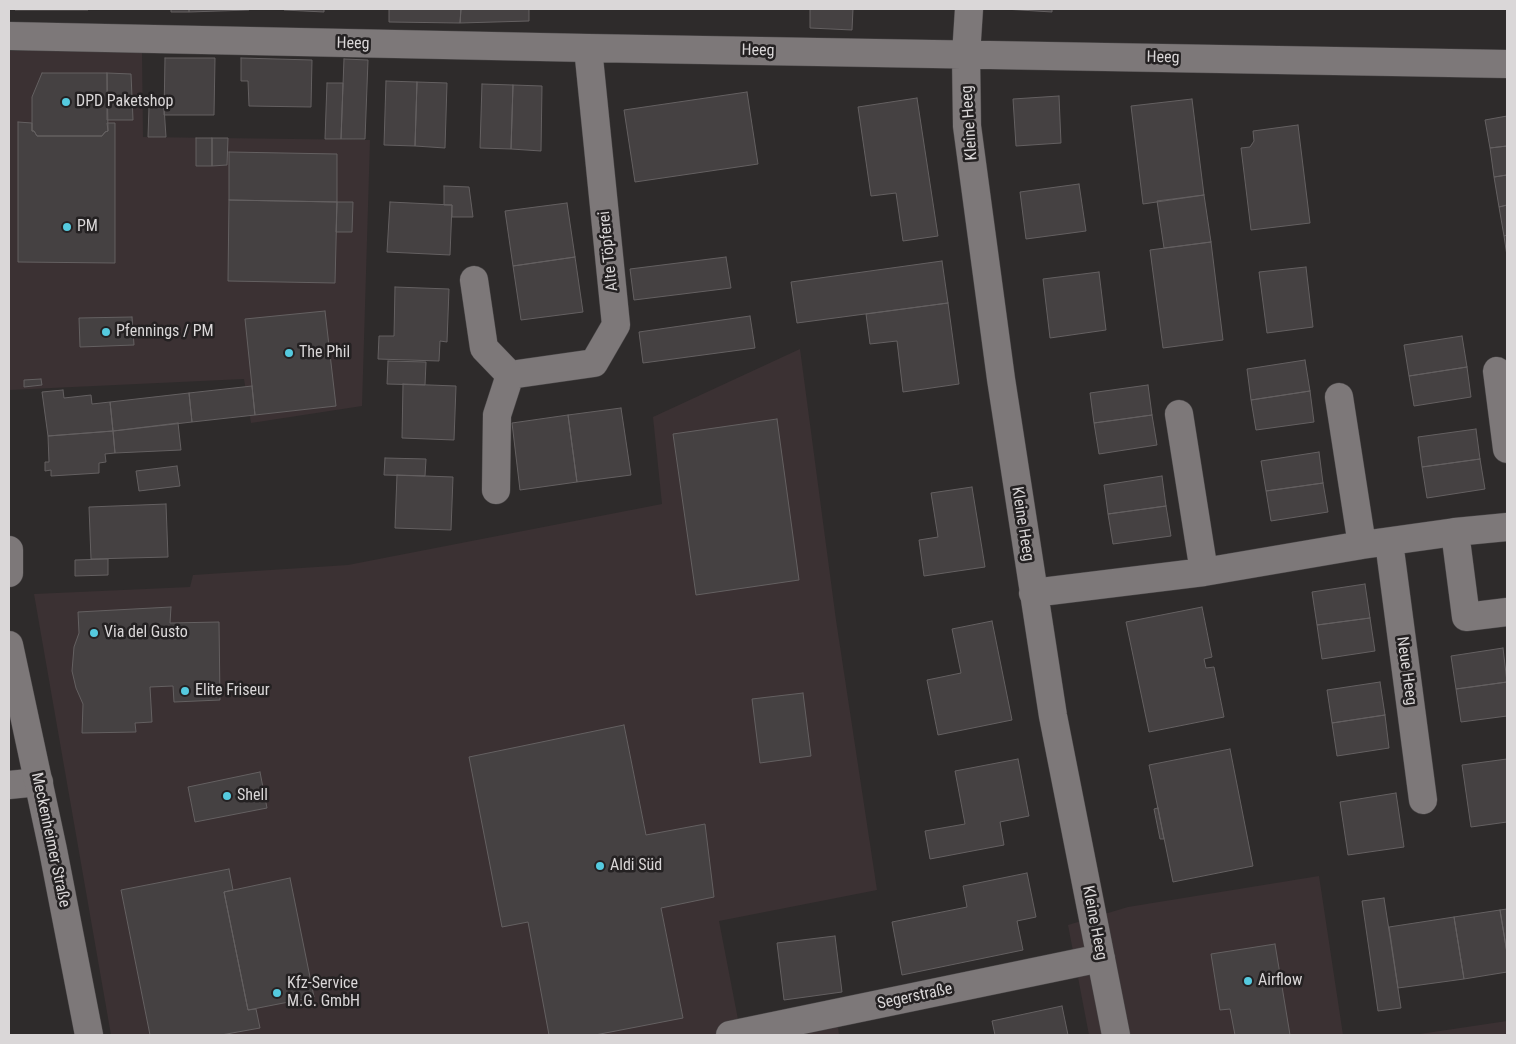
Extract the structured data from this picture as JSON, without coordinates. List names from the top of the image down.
{
  "streets": {
    "street": [
      "Heeg",
      "Kleine Heeg",
      "Alte Töpferei",
      "Neue Heeg",
      "Meckenheimer Straße",
      "Segerstraße"
    ]
  },
  "crossings": [
    ["Heeg", "Kleine Heeg"],
    ["Heeg", "Alte Töpferei"],
    ["Kleine Heeg", "Segerstraße"]
  ],
  "places": [
    "DPD Paketshop",
    "PM",
    "Pfennings / PM",
    "The Phil",
    "Via del Gusto",
    "Elite Friseur",
    "Shell",
    "Aldi Süd",
    "Airflow",
    "Kfz-Service M.G. GmbH"
  ]
}
